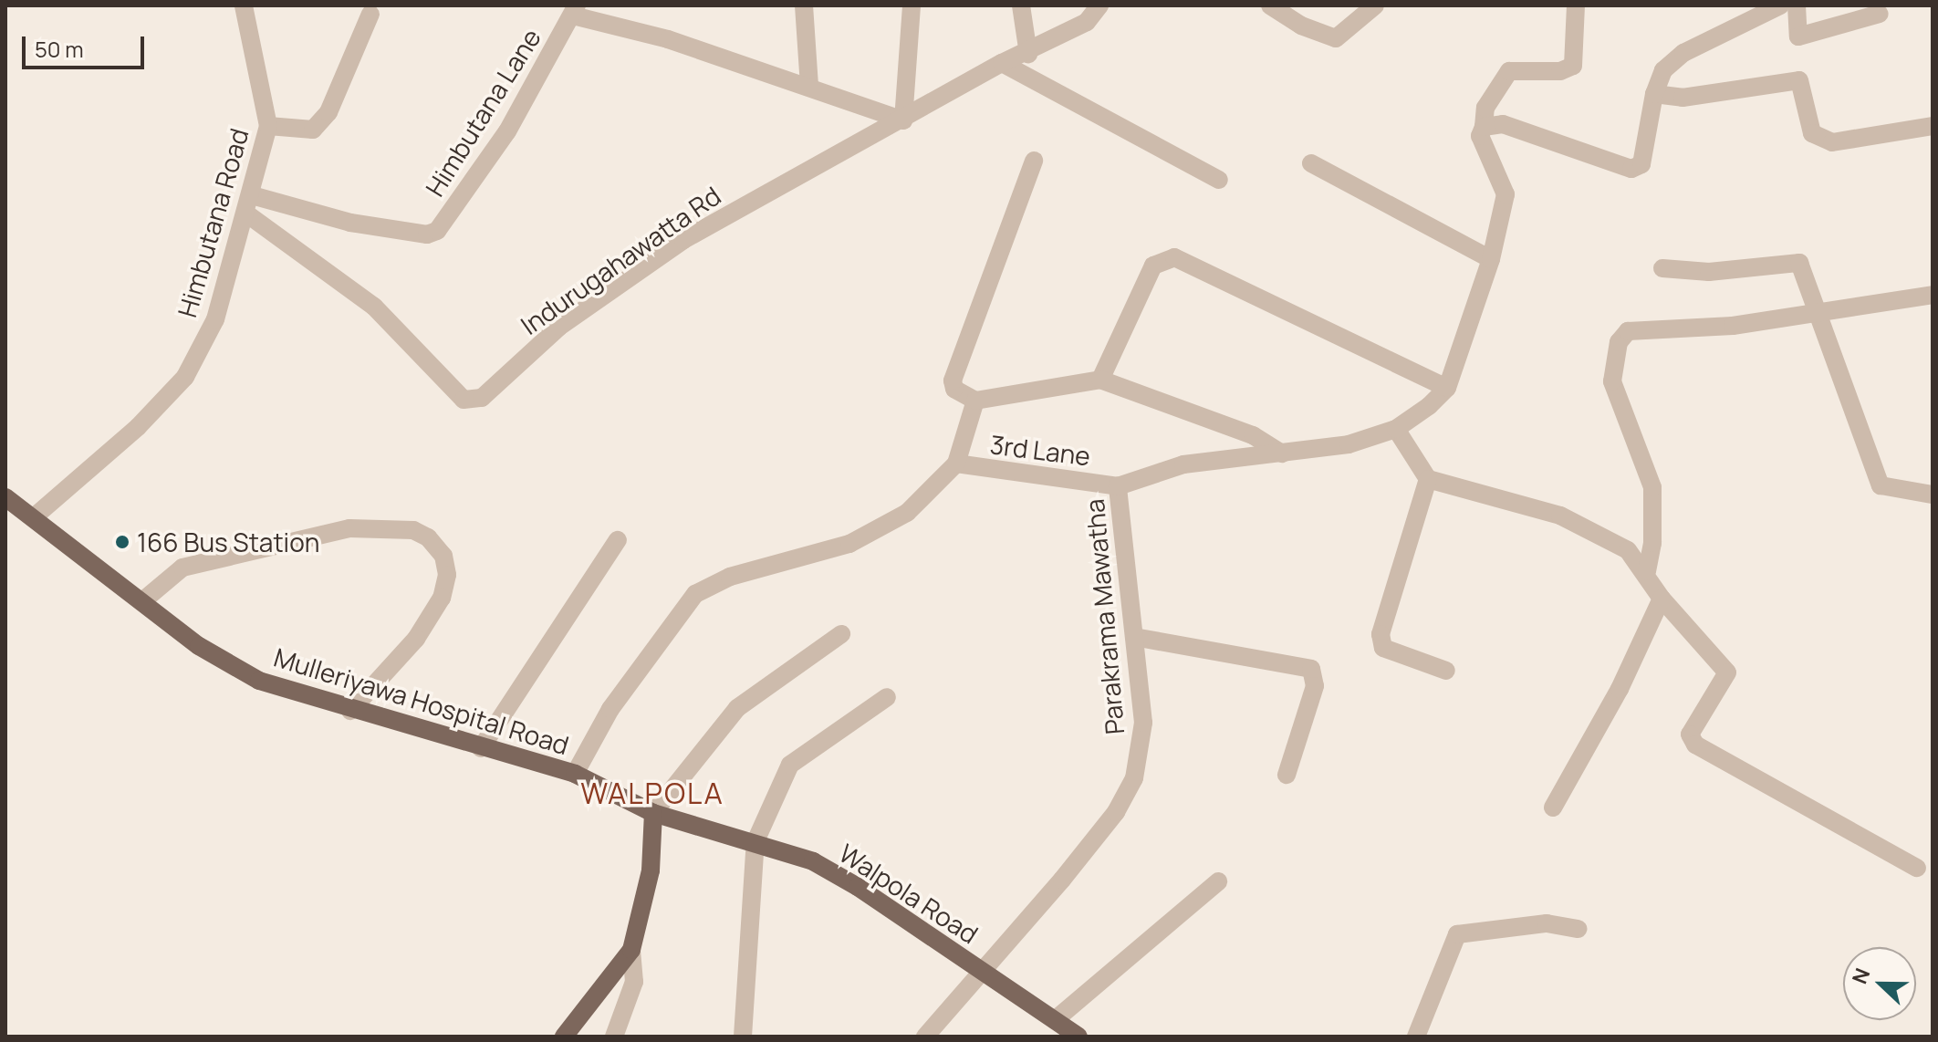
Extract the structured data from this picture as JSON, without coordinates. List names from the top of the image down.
{
  "streets": {
    "main road": ["Mulleriyawa Hospital Road", "Walpola Road"],
    "street": [
      "Himbutana Lane",
      "Himbutana Road",
      "Indurugahawatta Rd",
      "3rd Lane",
      "Parakrama Mawatha"
    ]
  },
  "crossings": [
    ["Himbutana Lane", "Himbutana Road"],
    ["Himbutana Lane", "Indurugahawatta Rd"],
    ["Himbutana Road", "Indurugahawatta Rd"],
    ["Himbutana Road", "Mulleriyawa Hospital Road"],
    ["3rd Lane", "Parakrama Mawatha"],
    ["Parakrama Mawatha", "Walpola Road"],
    ["Mulleriyawa Hospital Road", "Walpola Road"]
  ],
  "districts": ["WALPOLA"],
  "places": ["166 Bus Station"],
  "scale_bar": "50 m",
  "north": "left"
}
